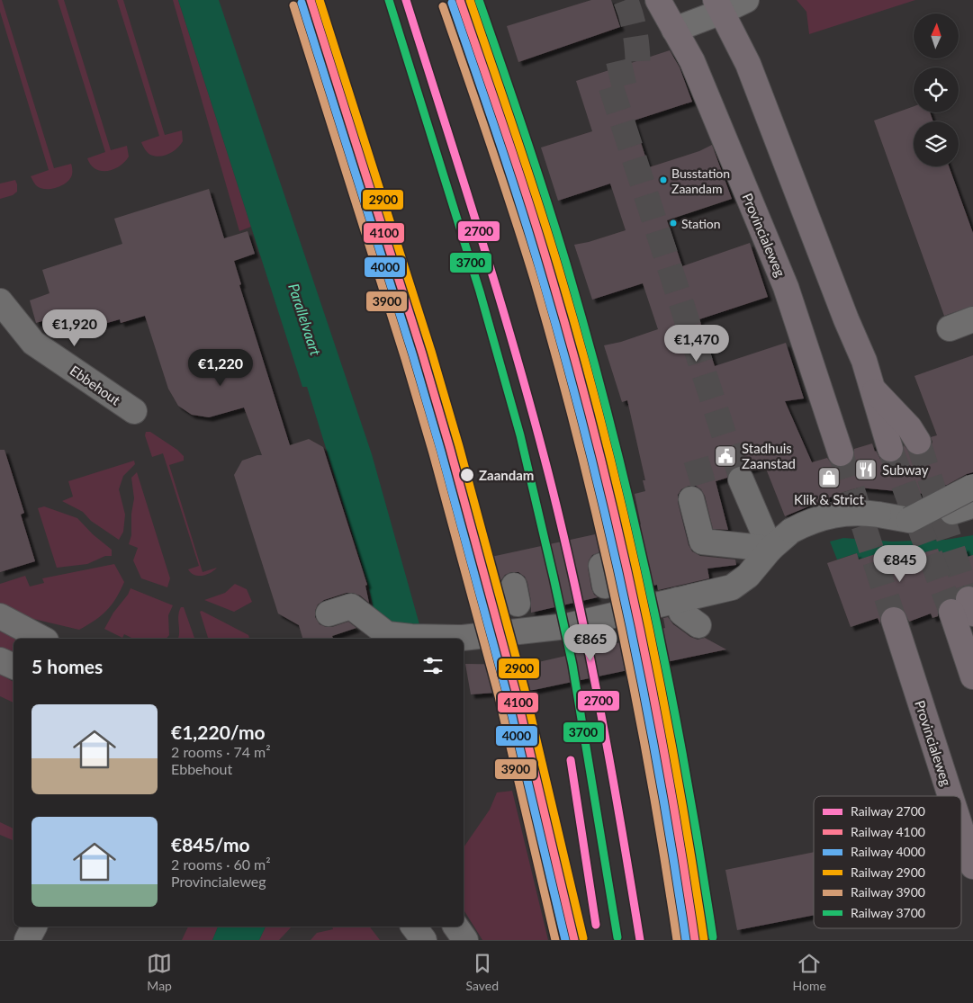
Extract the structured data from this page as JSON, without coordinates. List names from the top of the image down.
{
  "streets": {
    "main road": ["Provincialeweg"],
    "street": ["Ebbehout"]
  },
  "water": ["Parallelvaart"],
  "places": {
    "other": ["Busstation Zaandam", "Station", "Zaandam"],
    "public building": ["Stadhuis Zaanstad"],
    "restaurant": ["Subway"],
    "shop": ["Klik & Strict"]
  },
  "lines": [
    "rail line 2700",
    "rail line 4100",
    "rail line 2900",
    "rail line 3700",
    "rail line 4000",
    "rail line 3900"
  ],
  "legend": [
    "Railway 2700",
    "Railway 4100",
    "Railway 4000",
    "Railway 2900",
    "Railway 3900",
    "Railway 3700"
  ],
  "north": "top",
  "page": {
    "price": [
      "€1,920",
      "€1,470",
      "€1,220",
      "€845",
      "€865"
    ],
    "heading": "5 homes",
    "list": [
      {
        "name": "€1,220/mo",
        "note": "2 rooms · 74 m² · Ebbehout"
      },
      {
        "name": "€845/mo",
        "note": "2 rooms · 60 m² · Provincialeweg"
      }
    ],
    "tabs": ["Map", "Saved", "Home"]
  }
}
